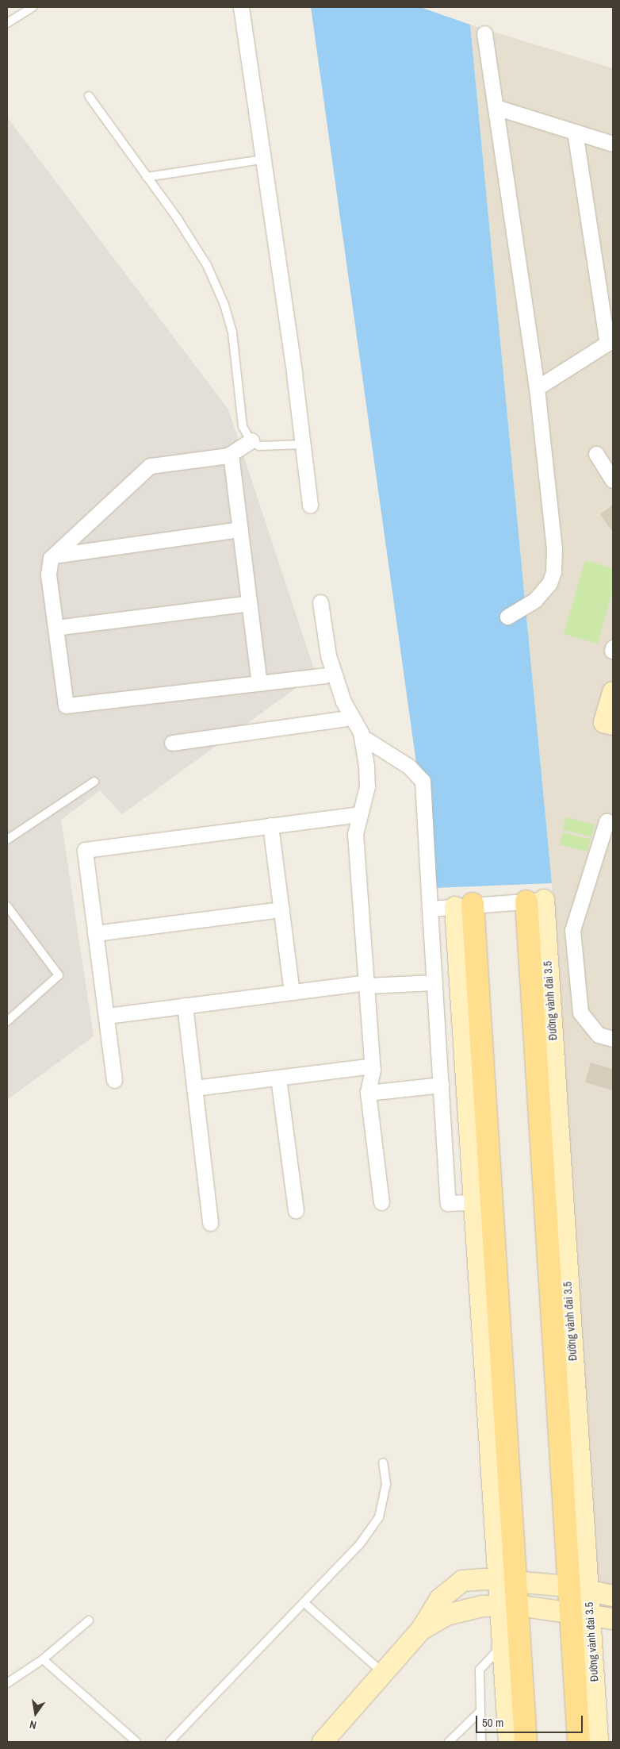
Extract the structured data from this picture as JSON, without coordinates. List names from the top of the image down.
{
  "streets": {
    "main road": ["Đường vành đai 3.5"]
  },
  "scale_bar": "50 m",
  "north": "bottom"
}
